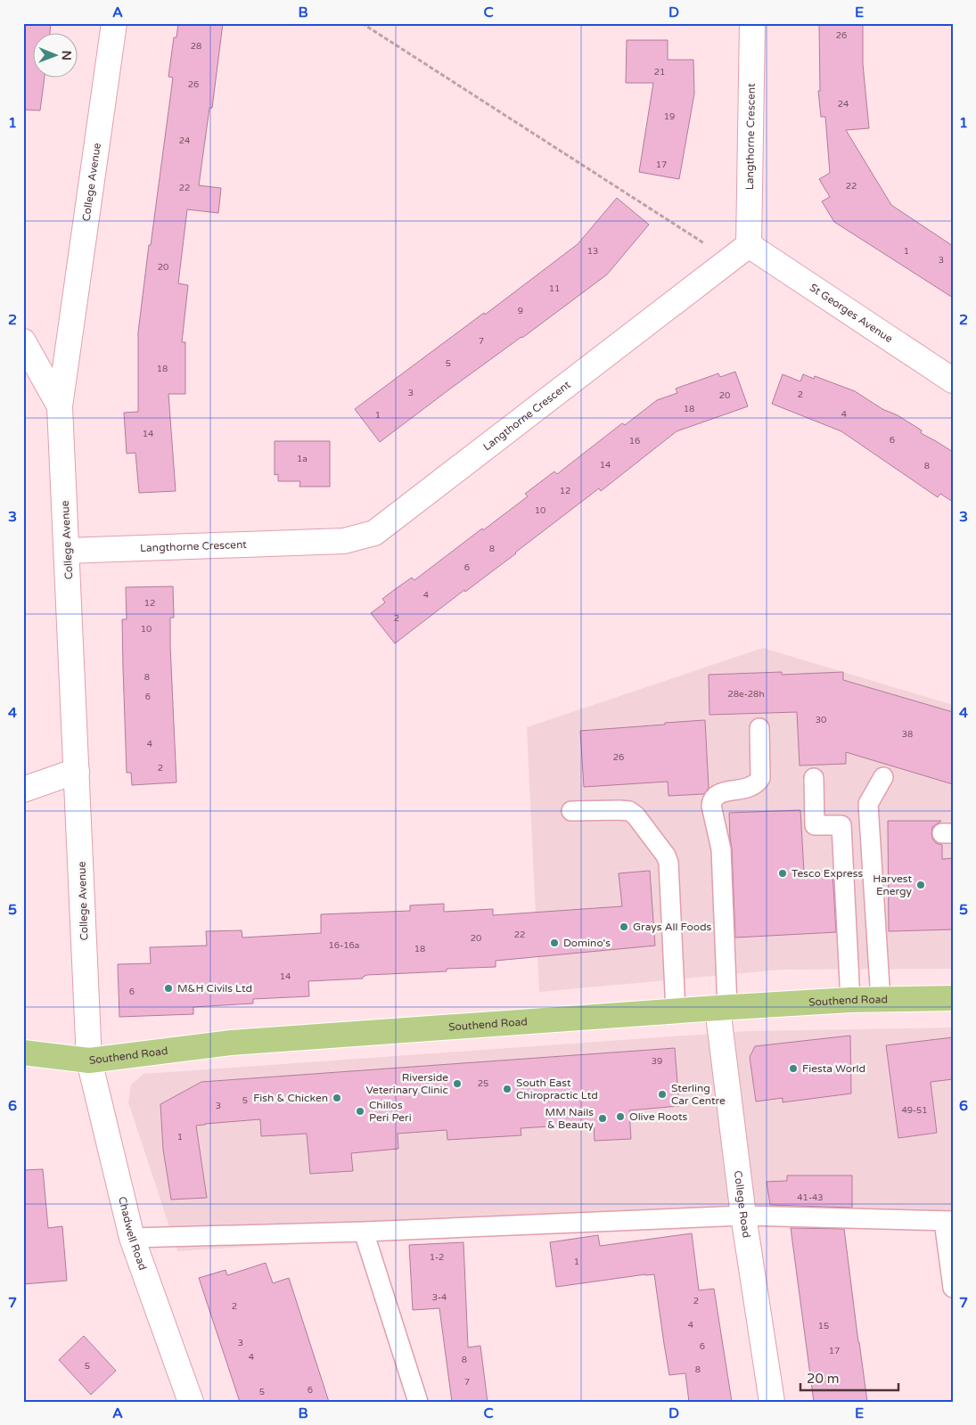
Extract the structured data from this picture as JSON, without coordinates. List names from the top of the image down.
{
  "streets": {
    "main road": ["Southend Road"],
    "street": [
      "Langthorne Crescent",
      "College Avenue",
      "St Georges Avenue",
      "College Road",
      "Chadwell Road"
    ]
  },
  "crossings": [
    ["Langthorne Crescent", "College Avenue"],
    ["Langthorne Crescent", "St Georges Avenue"],
    ["College Avenue", "Southend Road"],
    ["College Avenue", "Chadwell Road"],
    ["Southend Road", "College Road"],
    ["Southend Road", "Chadwell Road"]
  ],
  "places": [
    "Tesco Express",
    "Harvest Energy",
    "Grays All Foods",
    "Domino's",
    "M&H Civils Ltd",
    "Fiesta World",
    "Riverside Veterinary Clinic",
    "South East Chiropractic Ltd",
    "Sterling Car Centre",
    "Fish & Chicken",
    "Chillos Peri Peri",
    "Olive Roots",
    "MM Nails & Beauty"
  ],
  "house_numbers": [
    "26",
    "28",
    "21",
    "26",
    "24",
    "19",
    "24",
    "17",
    "22",
    "22",
    "13",
    "1",
    "3",
    "20",
    "11",
    "9",
    "7",
    "5",
    "18",
    "3",
    "2",
    "20",
    "18",
    "4",
    "1",
    "14",
    "6",
    "16",
    "1a",
    "14",
    "8",
    "12",
    "10",
    "8",
    "6",
    "4",
    "12",
    "2",
    "10",
    "8",
    "28e-28h",
    "6",
    "30",
    "38",
    "4",
    "26",
    "2",
    "22",
    "20",
    "16-16a",
    "18",
    "14",
    "6",
    "39",
    "25",
    "5",
    "3",
    "49-51",
    "1",
    "41-43",
    "1-2",
    "1",
    "3-4",
    "2",
    "2",
    "4",
    "15",
    "3",
    "6",
    "17",
    "4",
    "8",
    "5",
    "8",
    "7",
    "6",
    "5"
  ],
  "scale_bar": "20 m",
  "north": "right",
  "grid": {
    "columns": [
      "A",
      "B",
      "C",
      "D",
      "E"
    ],
    "rows": [
      "1",
      "2",
      "3",
      "4",
      "5",
      "6",
      "7"
    ]
  }
}
